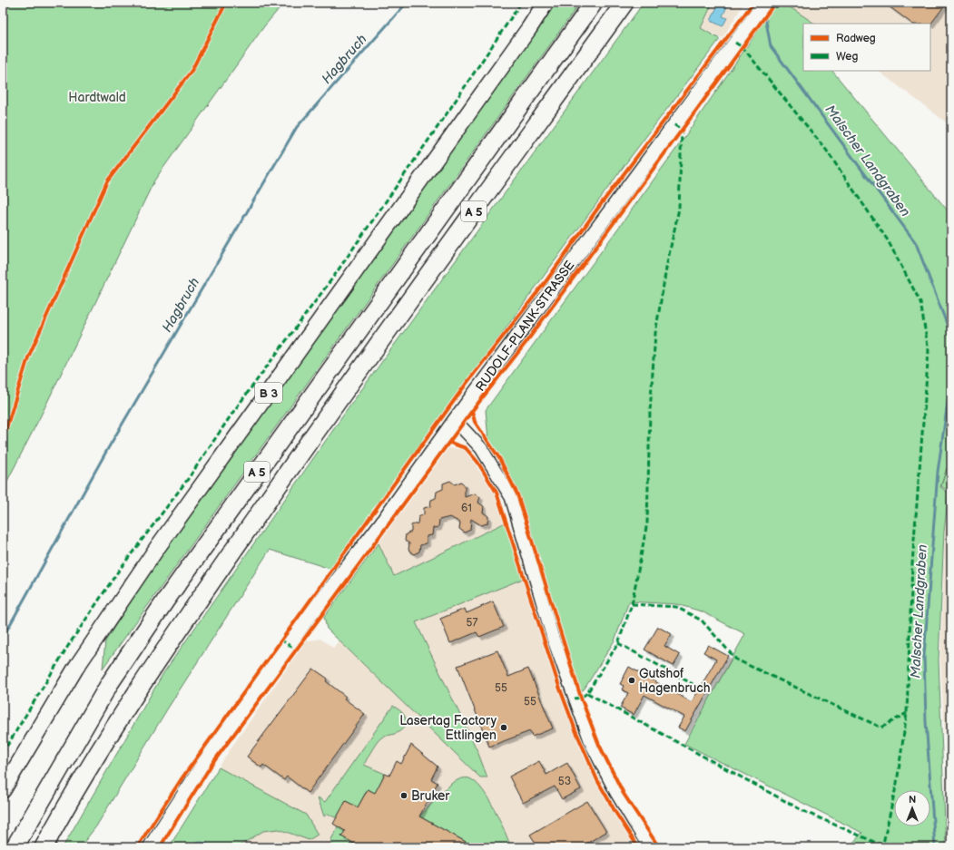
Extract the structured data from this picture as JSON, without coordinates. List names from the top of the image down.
{
  "streets": {
    "highway": ["A 5"],
    "main road": ["RUDOLF-PLANK-STRASSE", "B 3"]
  },
  "water": ["Hagbruch", "Malscher Landgraben"],
  "parks": ["Hardtwald"],
  "places": ["Gutshof Hagenbruch", "Lasertag Factory Ettlingen", "Bruker"],
  "house_numbers": [
    "61",
    "57",
    "55",
    "55",
    "53"
  ],
  "legend": ["Radweg", "Weg"],
  "north": "top"
}
